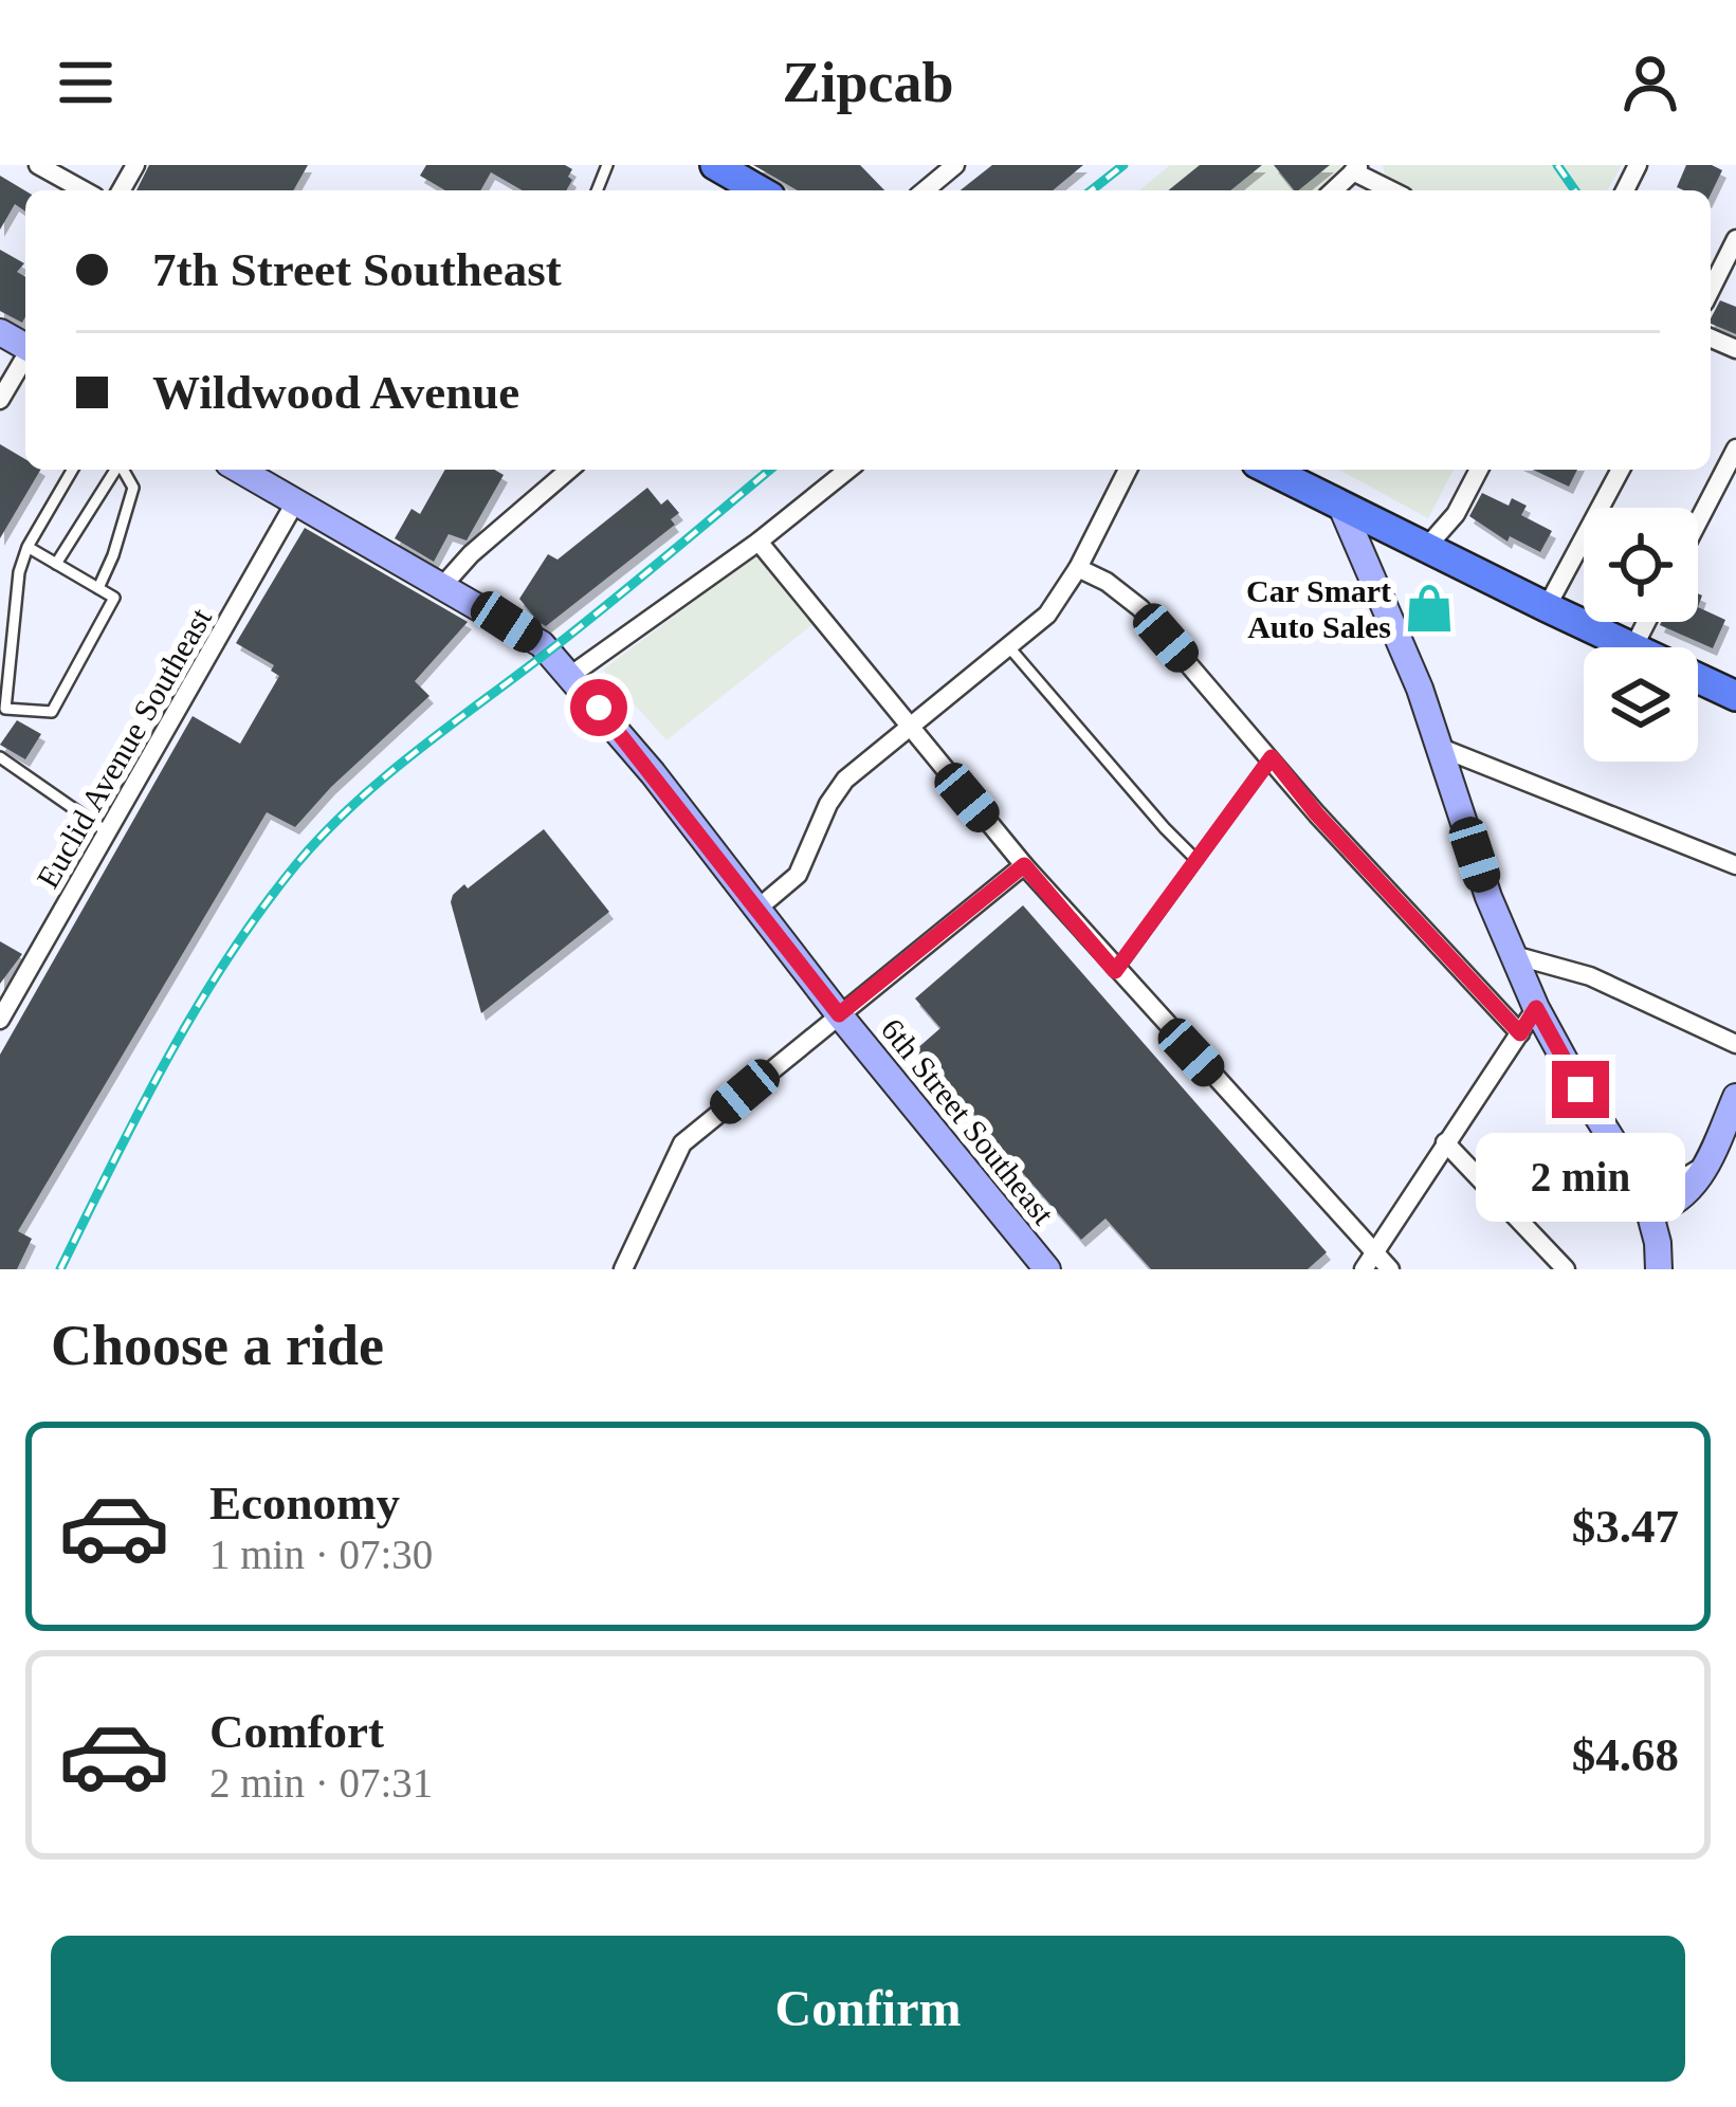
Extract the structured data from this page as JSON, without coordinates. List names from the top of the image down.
{
  "streets": {
    "street": ["Euclid Avenue Southeast", "6th Street Southeast"]
  },
  "crossings": [
    ["Euclid Avenue Southeast", "6th Street Southeast"]
  ],
  "places": {
    "shop": ["Car Smart Auto Sales"]
  },
  "page": {
    "header": "Zipcab",
    "banner": ["7th Street Southeast", "Wildwood Avenue"],
    "bubble": "2 min",
    "heading": "Choose a ride",
    "list": [
      {
        "name": "Economy",
        "note": "1 min · 07:30",
        "value": "$3.47"
      },
      {
        "name": "Comfort",
        "note": "2 min · 07:31",
        "value": "$4.68"
      }
    ],
    "buttons": "Confirm"
  }
}
